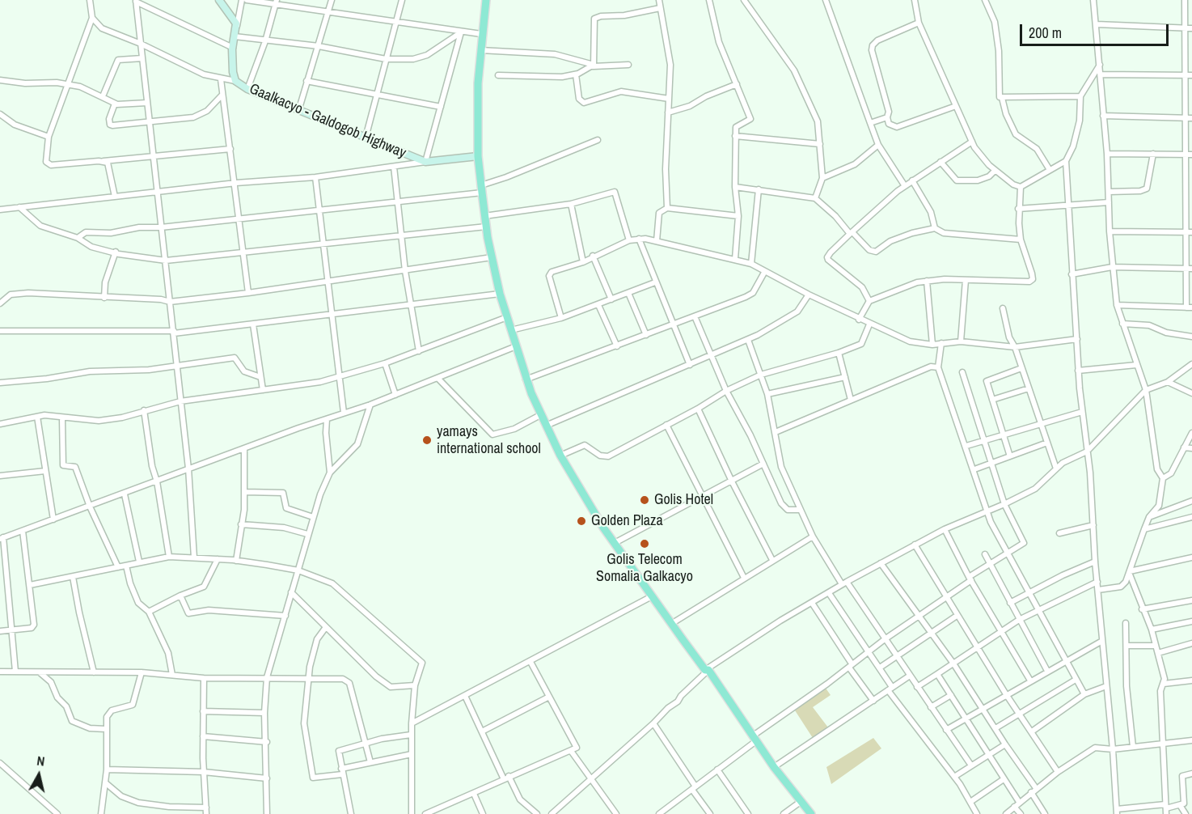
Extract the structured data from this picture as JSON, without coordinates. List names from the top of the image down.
{
  "streets": {
    "street": ["Gaalkacyo - Galdogob Highway"]
  },
  "places": [
    "yamays international school",
    "Golis Hotel",
    "Golden Plaza",
    "Golis Telecom Somalia Galkacyo"
  ],
  "scale_bar": "200 m",
  "north": "top"
}
